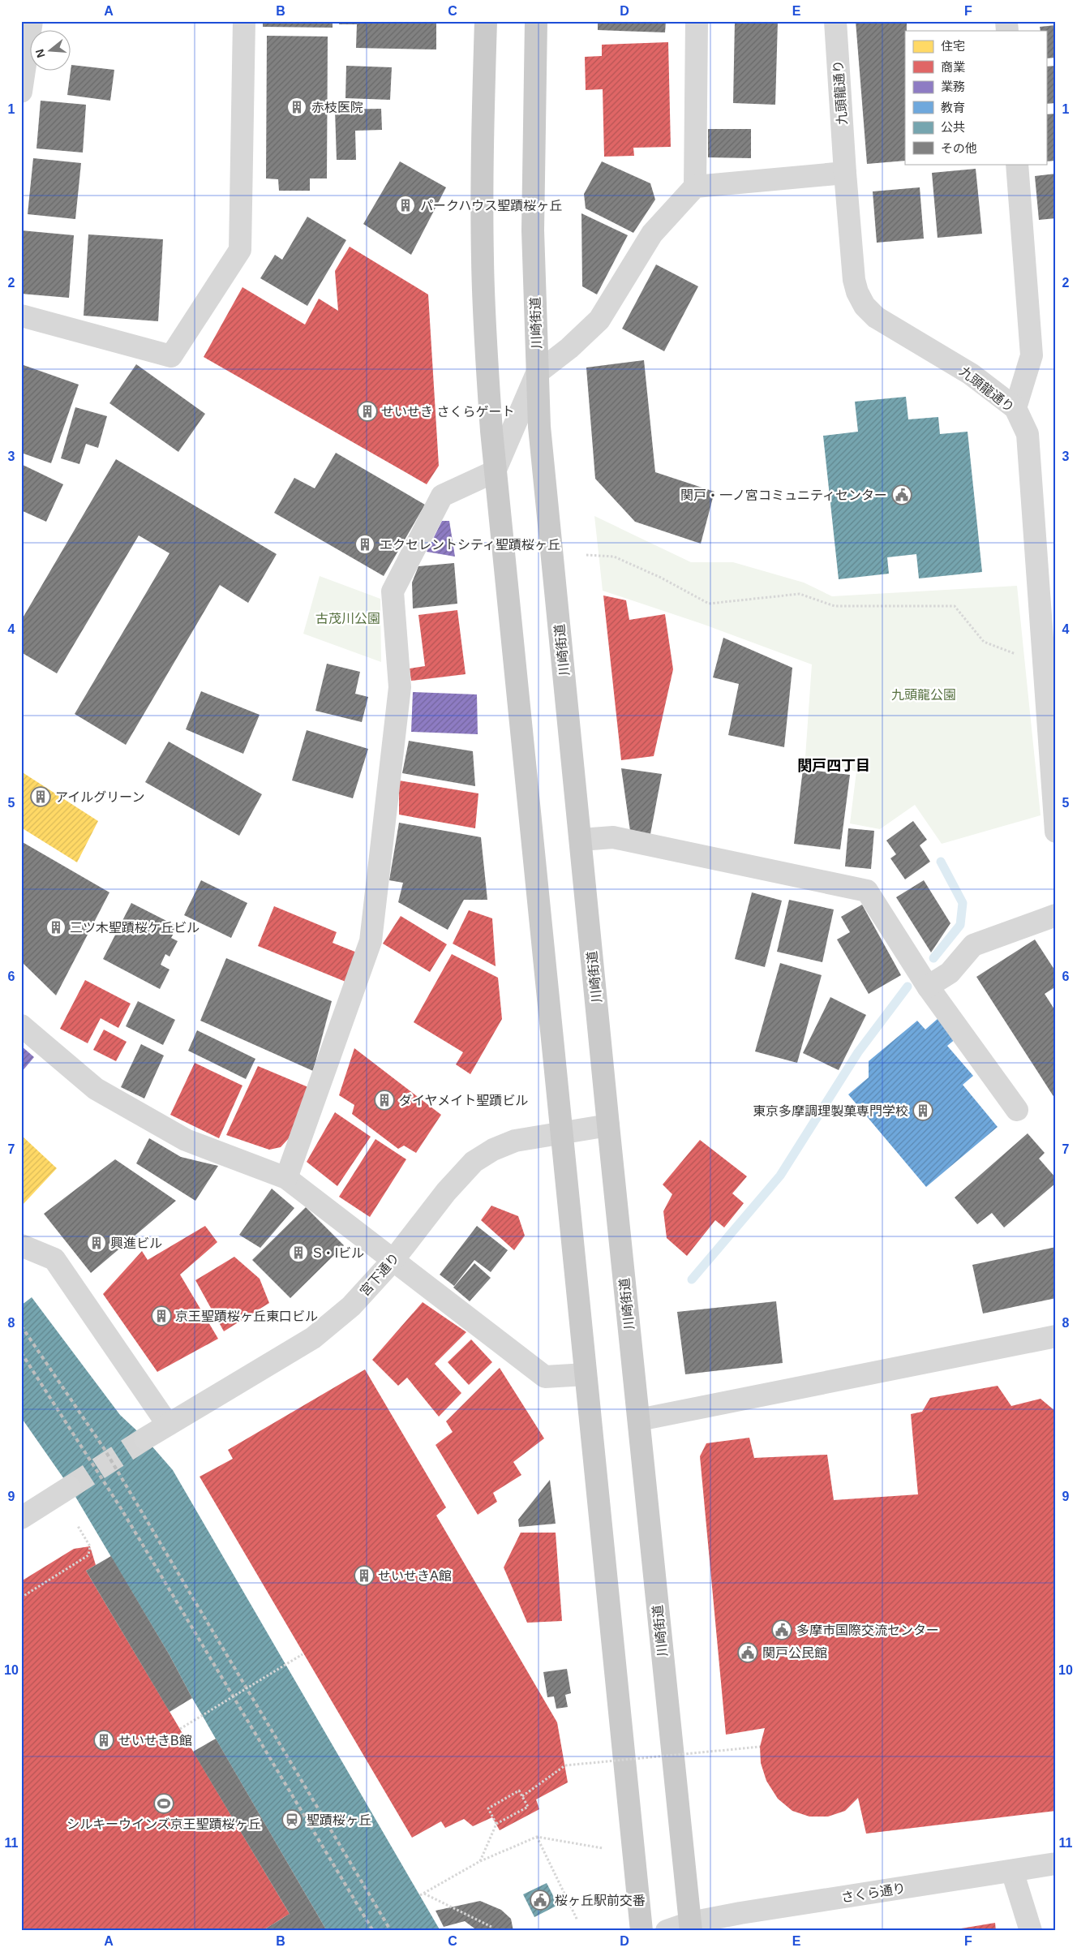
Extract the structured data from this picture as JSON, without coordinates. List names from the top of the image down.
{
  "streets": {
    "main road": ["川崎街道"],
    "street": ["九頭龍通り", "宮下通り", "さくら通り"]
  },
  "crossings": [
    ["川崎街道", "宮下通り"],
    ["川崎街道", "さくら通り"]
  ],
  "districts": ["関戸四丁目"],
  "parks": ["古茂川公園", "九頭龍公園"],
  "places": {
    "building": [
      "赤枝医院",
      "パークハウス聖蹟桜ヶ丘",
      "せいせき さくらゲート",
      "エクセレントシティ聖蹟桜ヶ丘",
      "アイルグリーン",
      "三ツ木聖蹟桜ケ丘ビル",
      "ダイヤメイト聖蹟ビル",
      "東京多摩調理製菓専門学校",
      "興進ビル",
      "S・Iビル",
      "京王聖蹟桜ヶ丘東口ビル",
      "せいせきA館",
      "せいせきB館"
    ],
    "public building": [
      "関戸・一ノ宮コミュニティセンター",
      "多摩市国際交流センター",
      "関戸公民館",
      "桜ヶ丘駅前交番"
    ],
    "sports": ["シルキーウインズ京王聖蹟桜ヶ丘"],
    "station": ["聖蹟桜ヶ丘"]
  },
  "legend": [
    "住宅",
    "商業",
    "業務",
    "教育",
    "公共",
    "その他"
  ],
  "north": "left",
  "grid": {
    "columns": [
      "A",
      "B",
      "C",
      "D",
      "E",
      "F"
    ],
    "rows": [
      "1",
      "2",
      "3",
      "4",
      "5",
      "6",
      "7",
      "8",
      "9",
      "10",
      "11"
    ]
  }
}
